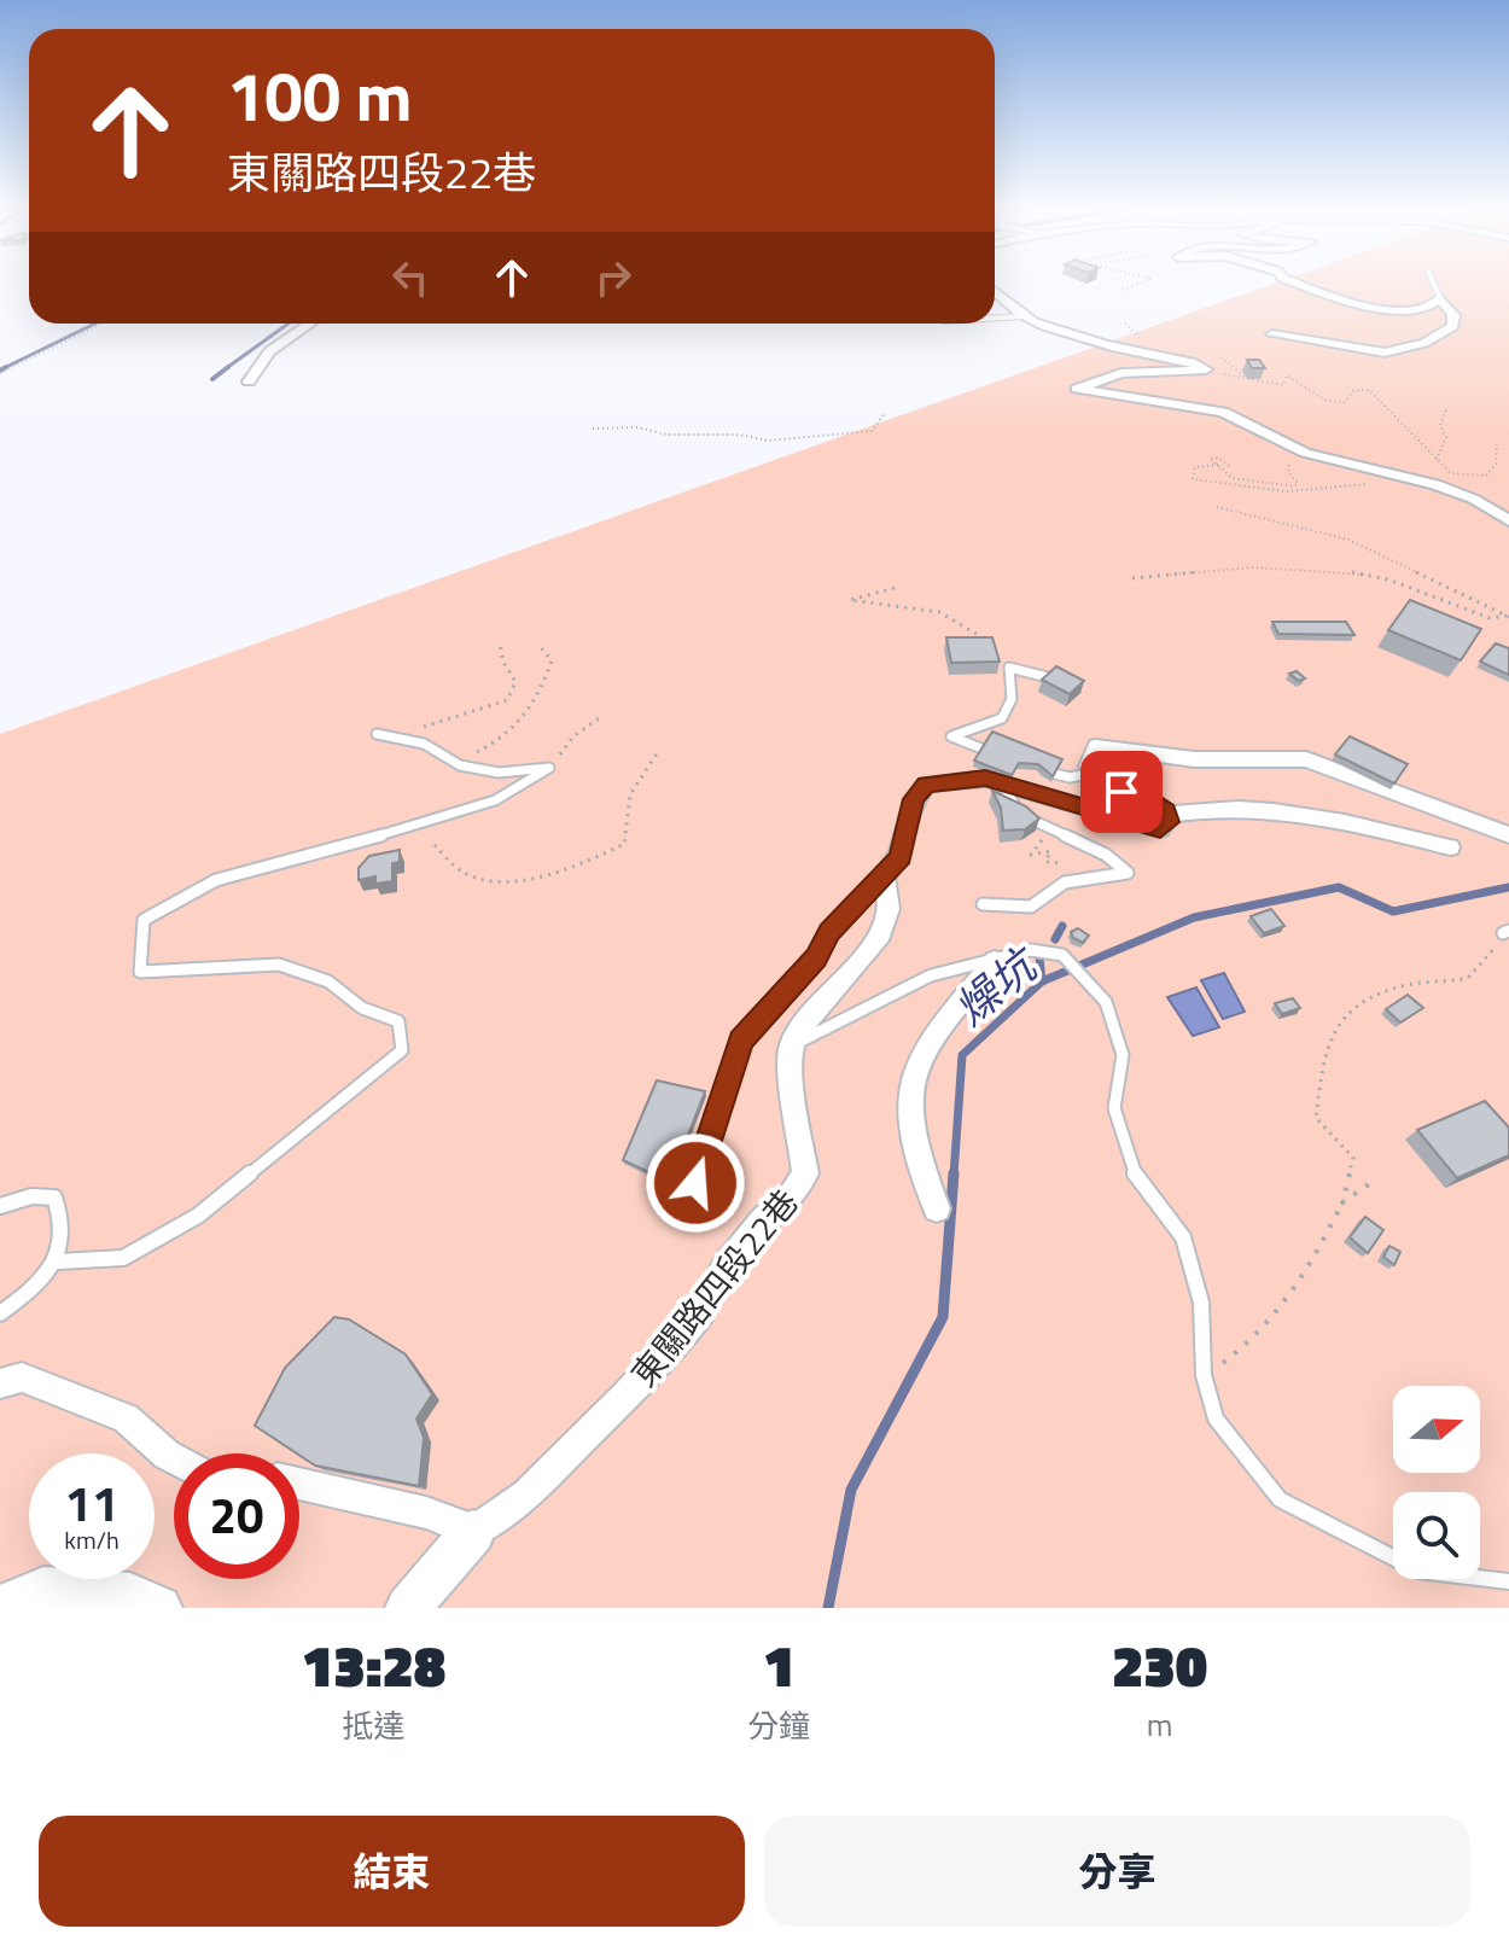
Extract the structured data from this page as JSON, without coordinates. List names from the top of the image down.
{
  "streets": {
    "street": ["東關路四段22巷"]
  },
  "water": ["燥坑"],
  "north": "right",
  "page": {
    "turn": ["100 m", "東關路四段22巷"],
    "speed": "11 km/h",
    "limit": "20",
    "eta": [
      "13:28",
      "抵達",
      "1",
      "分鐘",
      "230",
      "m"
    ],
    "buttons": ["結束", "分享"]
  }
}
